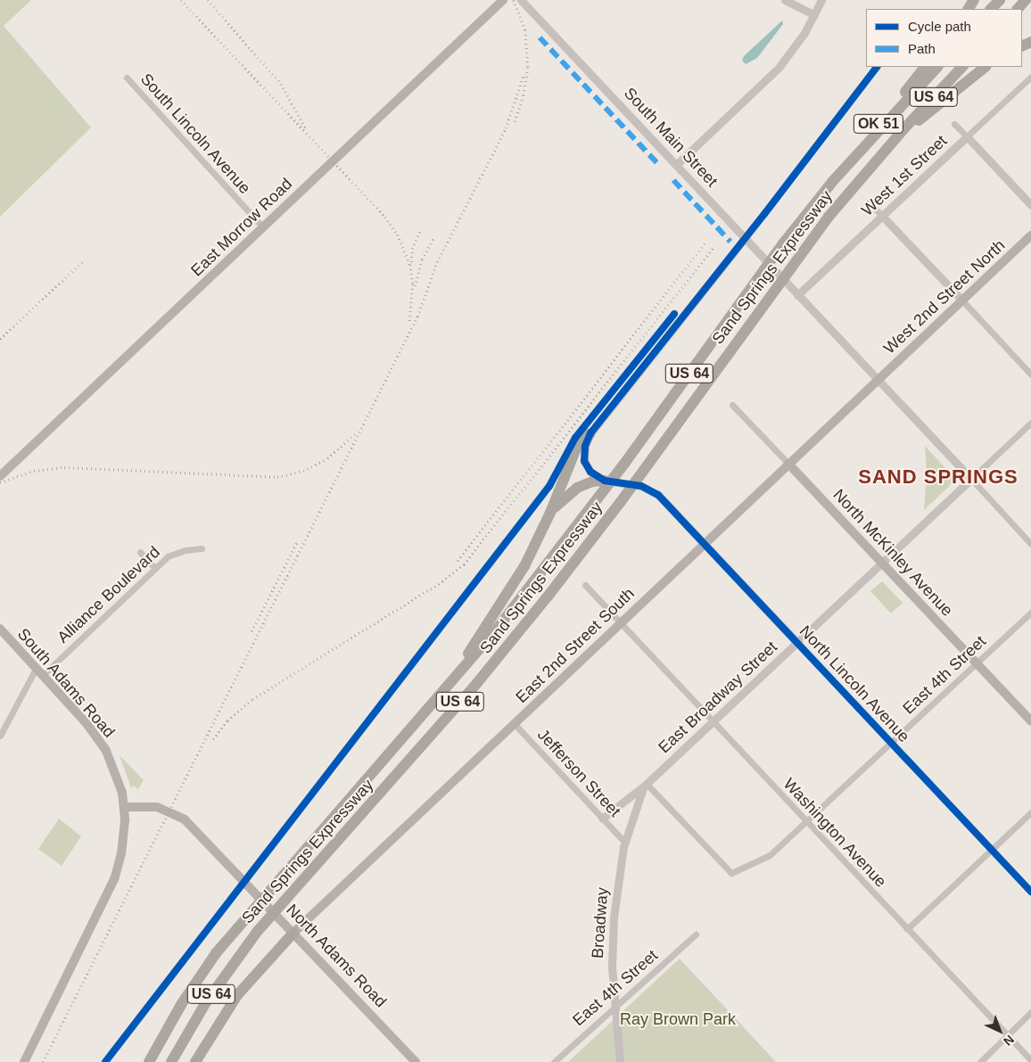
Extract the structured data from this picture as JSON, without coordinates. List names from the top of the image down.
{
  "streets": {
    "highway": ["US 64", "OK 51", "Sand Springs Expressway"],
    "main road": [
      "East Morrow Road",
      "West 2nd Street North",
      "North McKinley Avenue",
      "East 2nd Street South",
      "South Adams Road",
      "North Adams Road"
    ],
    "street": [
      "South Lincoln Avenue",
      "South Main Street",
      "West 1st Street",
      "Alliance Boulevard",
      "East 4th Street",
      "North Lincoln Avenue",
      "East Broadway Street",
      "Jefferson Street",
      "Washington Avenue",
      "Broadway"
    ]
  },
  "crossings": [
    ["OK 51", "Sand Springs Expressway"],
    ["South Lincoln Avenue", "East Morrow Road"],
    ["South Main Street", "West 1st Street"],
    ["South Main Street", "West 2nd Street North"],
    ["South Main Street", "East 2nd Street South"],
    ["South Main Street", "East Broadway Street"],
    ["West 2nd Street North", "East 2nd Street South"],
    ["North McKinley Avenue", "East 2nd Street South"],
    ["North McKinley Avenue", "East 4th Street"],
    ["North McKinley Avenue", "East Broadway Street"],
    ["Alliance Boulevard", "South Adams Road"],
    ["East 2nd Street South", "North Lincoln Avenue"],
    ["East 2nd Street South", "Jefferson Street"],
    ["East 2nd Street South", "Washington Avenue"],
    ["East 2nd Street South", "North Adams Road"],
    ["East 4th Street", "North Lincoln Avenue"],
    ["East 4th Street", "East Broadway Street"],
    ["East 4th Street", "Washington Avenue"],
    ["East 4th Street", "Broadway"],
    ["South Adams Road", "North Adams Road"],
    ["North Lincoln Avenue", "East Broadway Street"],
    ["East Broadway Street", "Jefferson Street"],
    ["East Broadway Street", "Washington Avenue"],
    ["East Broadway Street", "Broadway"],
    ["Jefferson Street", "Broadway"]
  ],
  "districts": ["SAND SPRINGS"],
  "parks": ["Ray Brown Park"],
  "legend": ["Cycle path", "Path"],
  "north": "bottom right"
}
